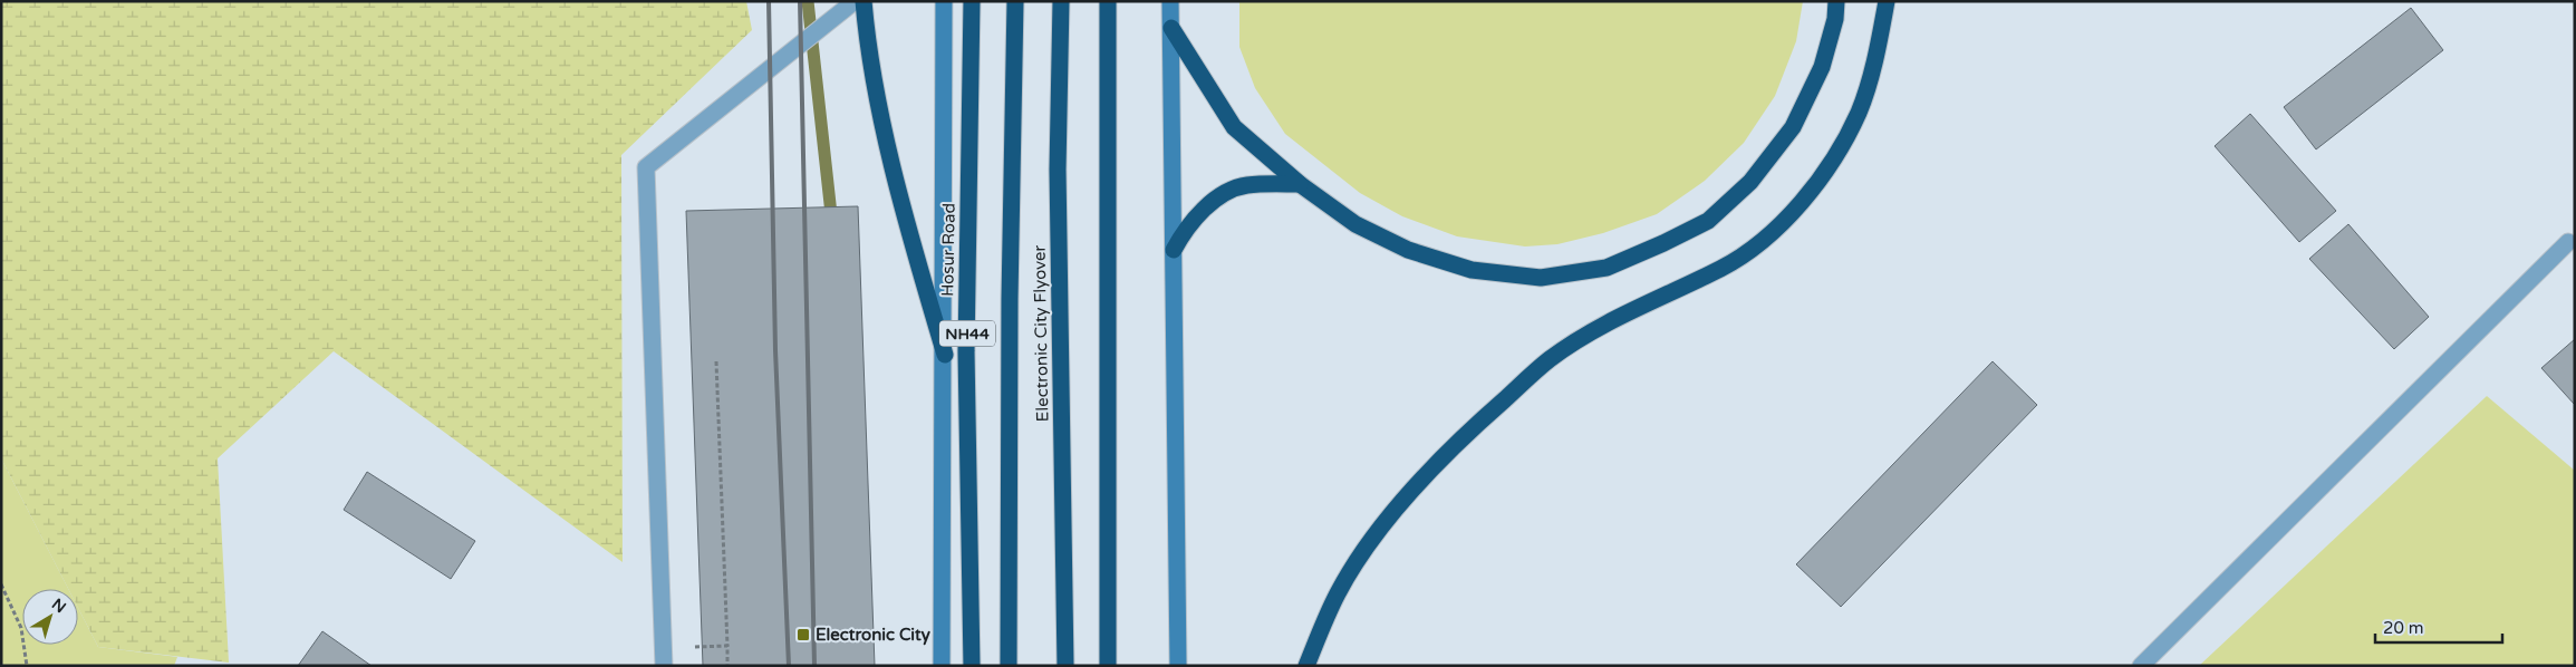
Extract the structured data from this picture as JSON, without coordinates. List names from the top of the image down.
{
  "streets": {
    "highway": ["Hosur Road", "NH44", "Electronic City Flyover"]
  },
  "places": {
    "transit": ["Electronic City"]
  },
  "scale_bar": "20 m",
  "north": "top right"
}
